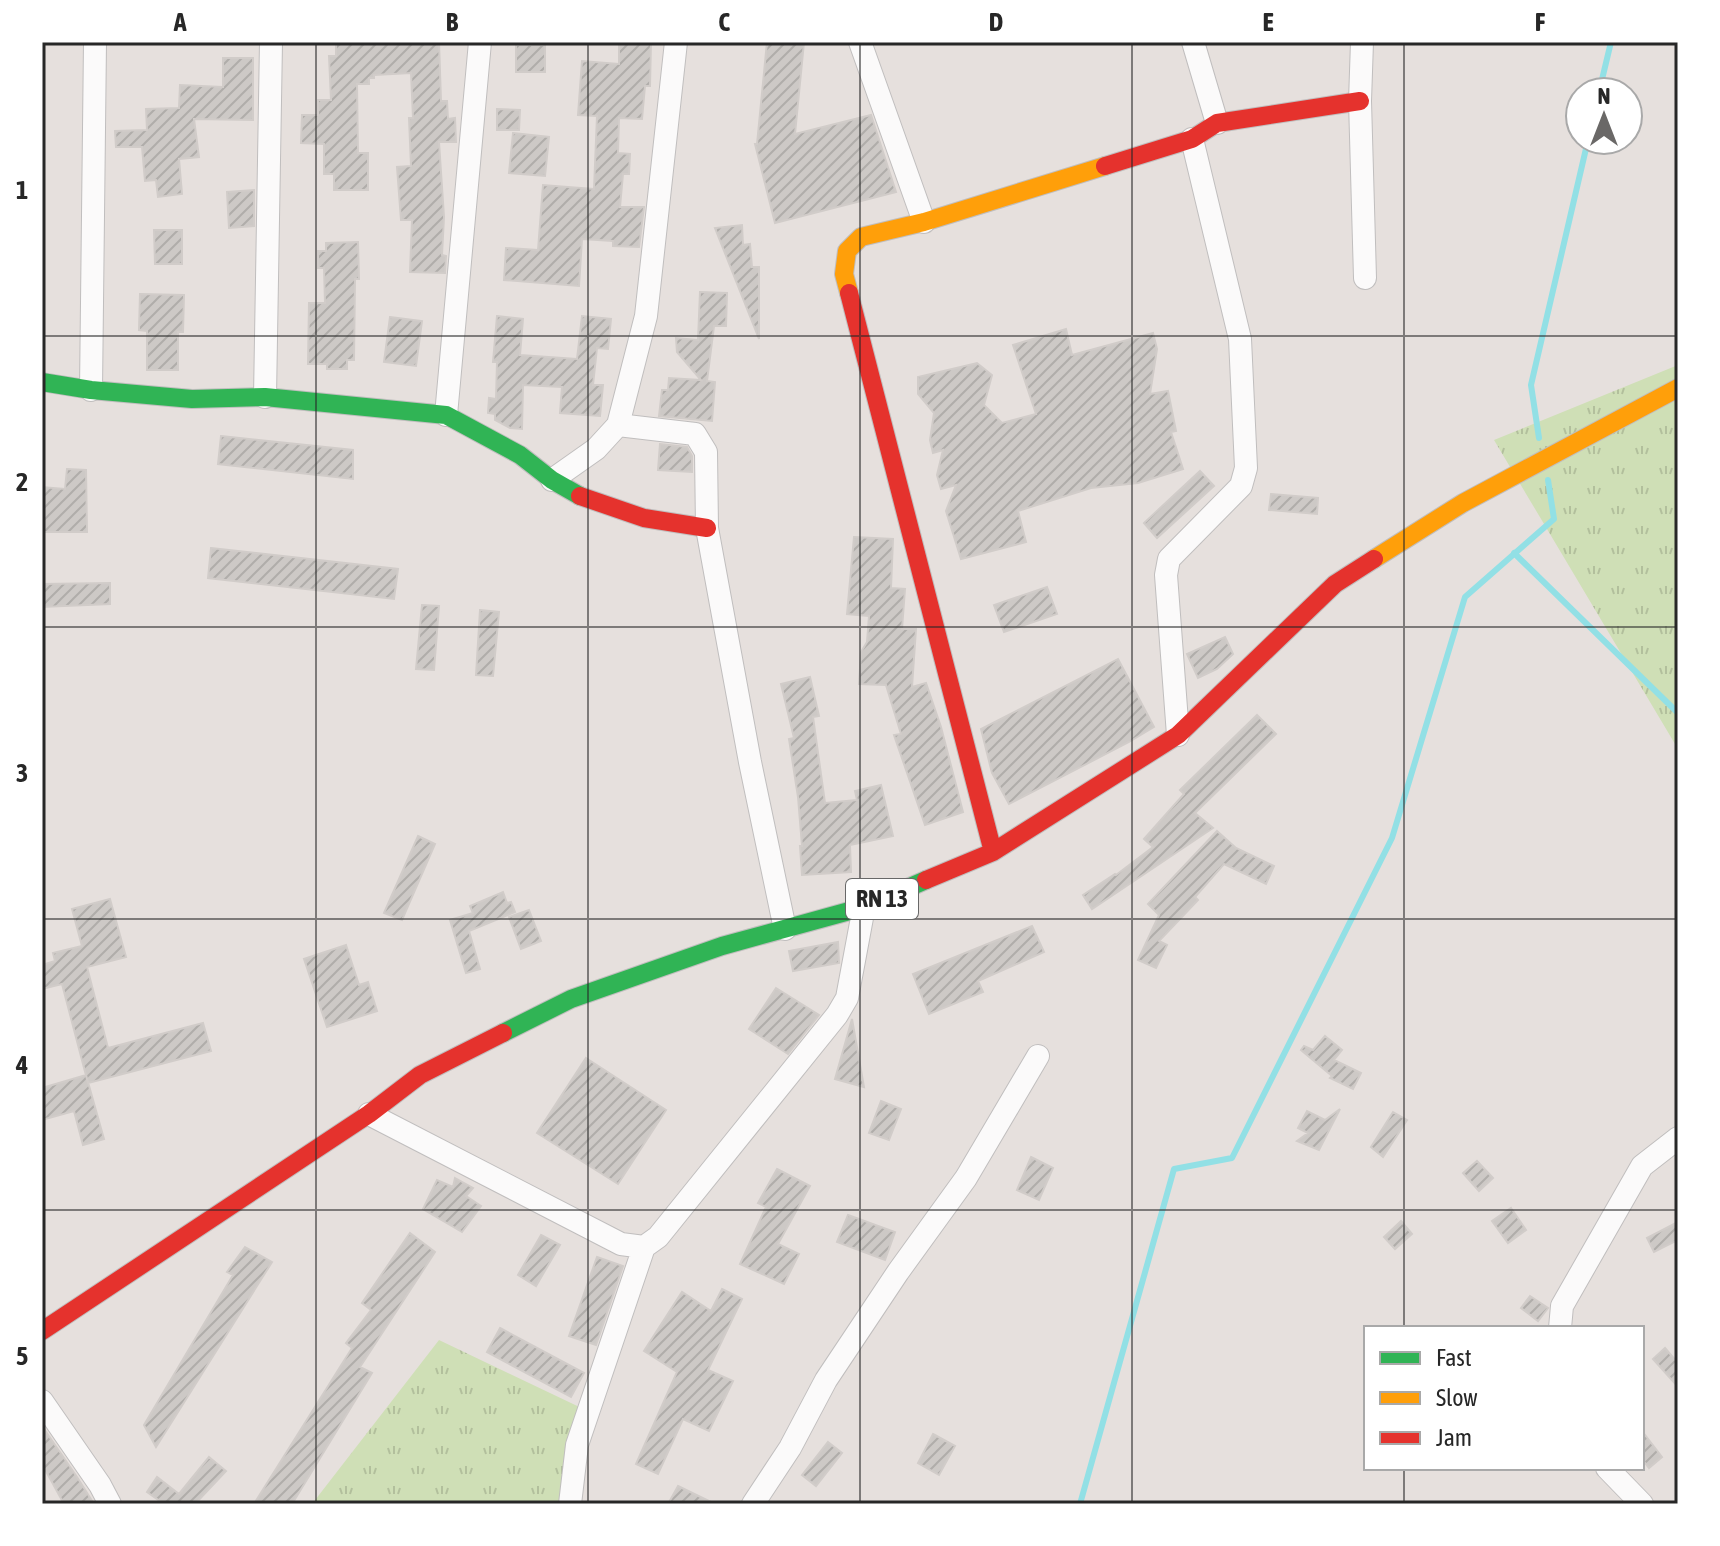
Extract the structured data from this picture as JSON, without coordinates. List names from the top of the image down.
{
  "streets": {
    "main road": ["RN 13"]
  },
  "legend": ["Fast", "Slow", "Jam"],
  "north": "top",
  "grid": {
    "columns": [
      "A",
      "B",
      "C",
      "D",
      "E",
      "F"
    ],
    "rows": [
      "1",
      "2",
      "3",
      "4",
      "5"
    ]
  }
}
